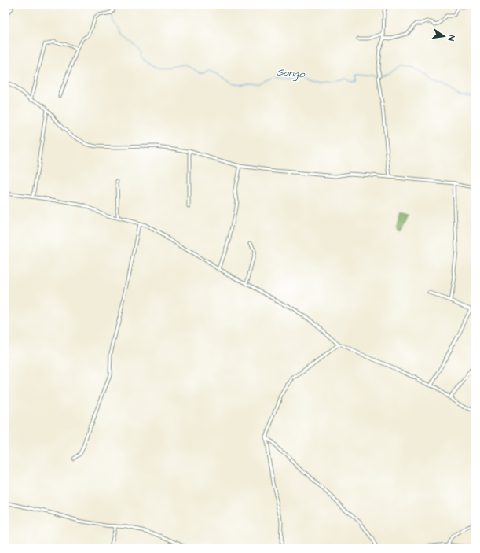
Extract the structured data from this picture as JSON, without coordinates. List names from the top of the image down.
{
  "water": ["Sango"],
  "north": "right"
}
